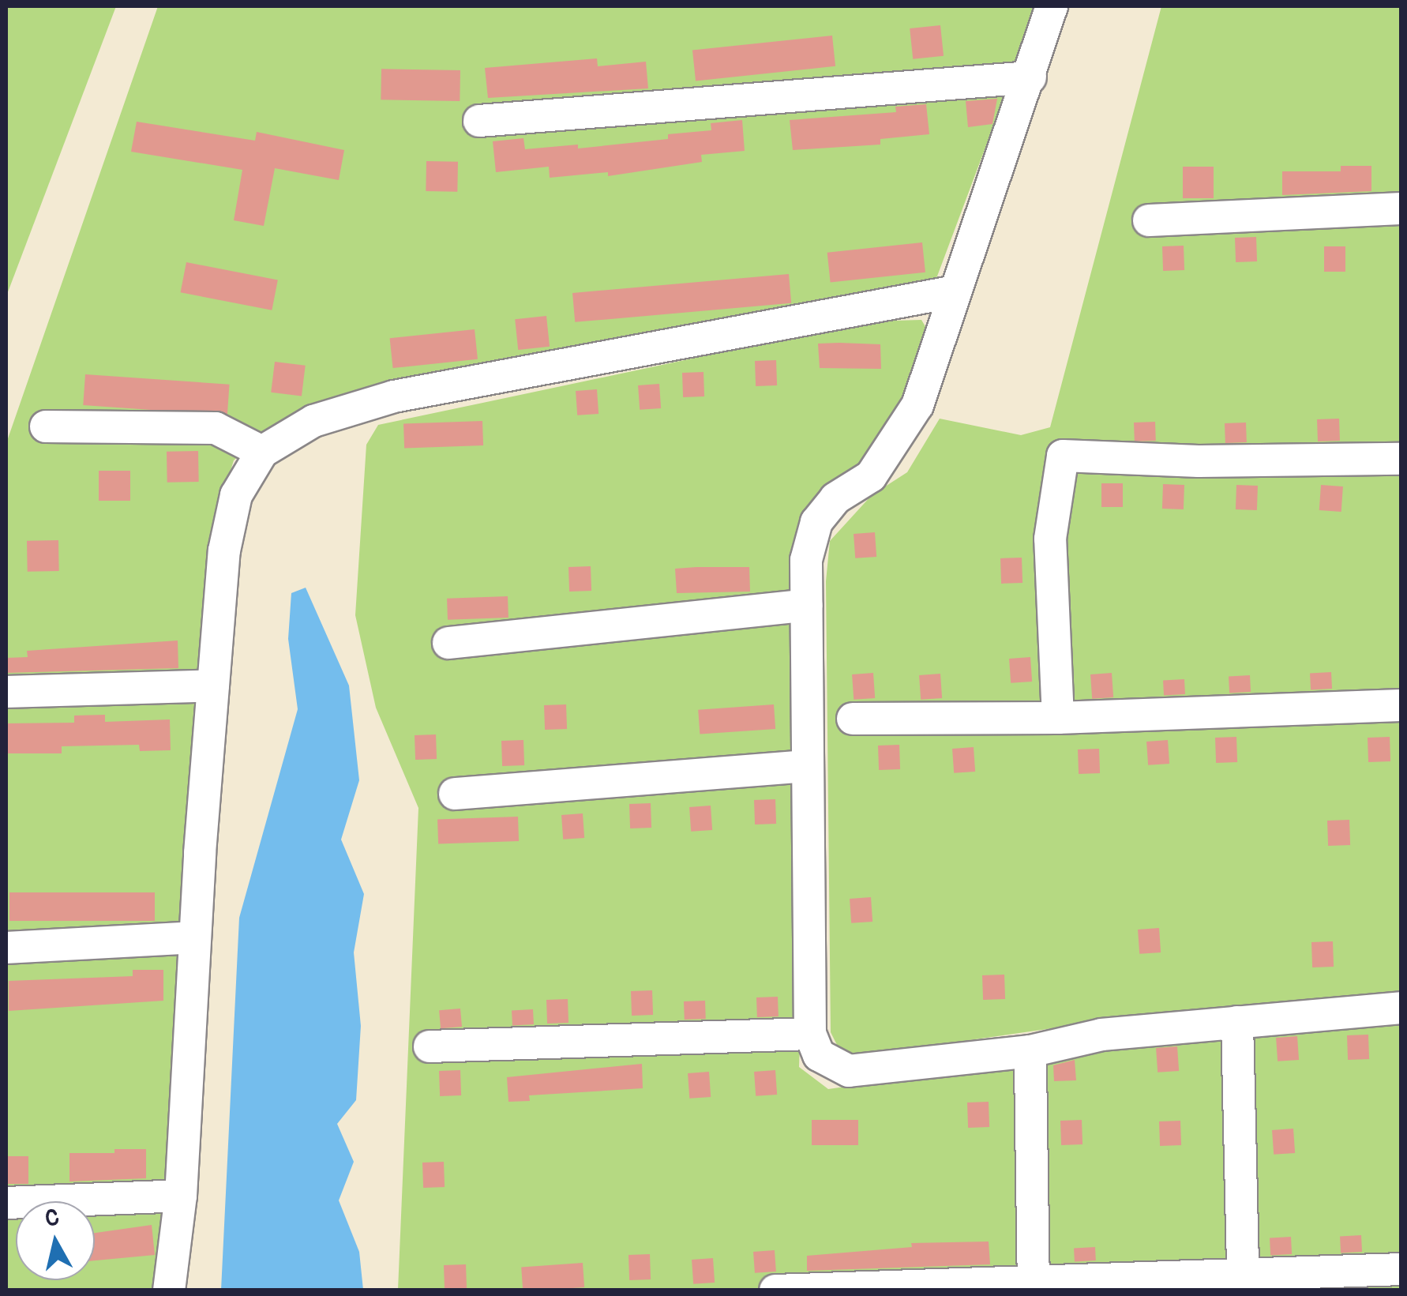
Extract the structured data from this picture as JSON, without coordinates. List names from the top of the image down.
{
  "north": "top"
}
